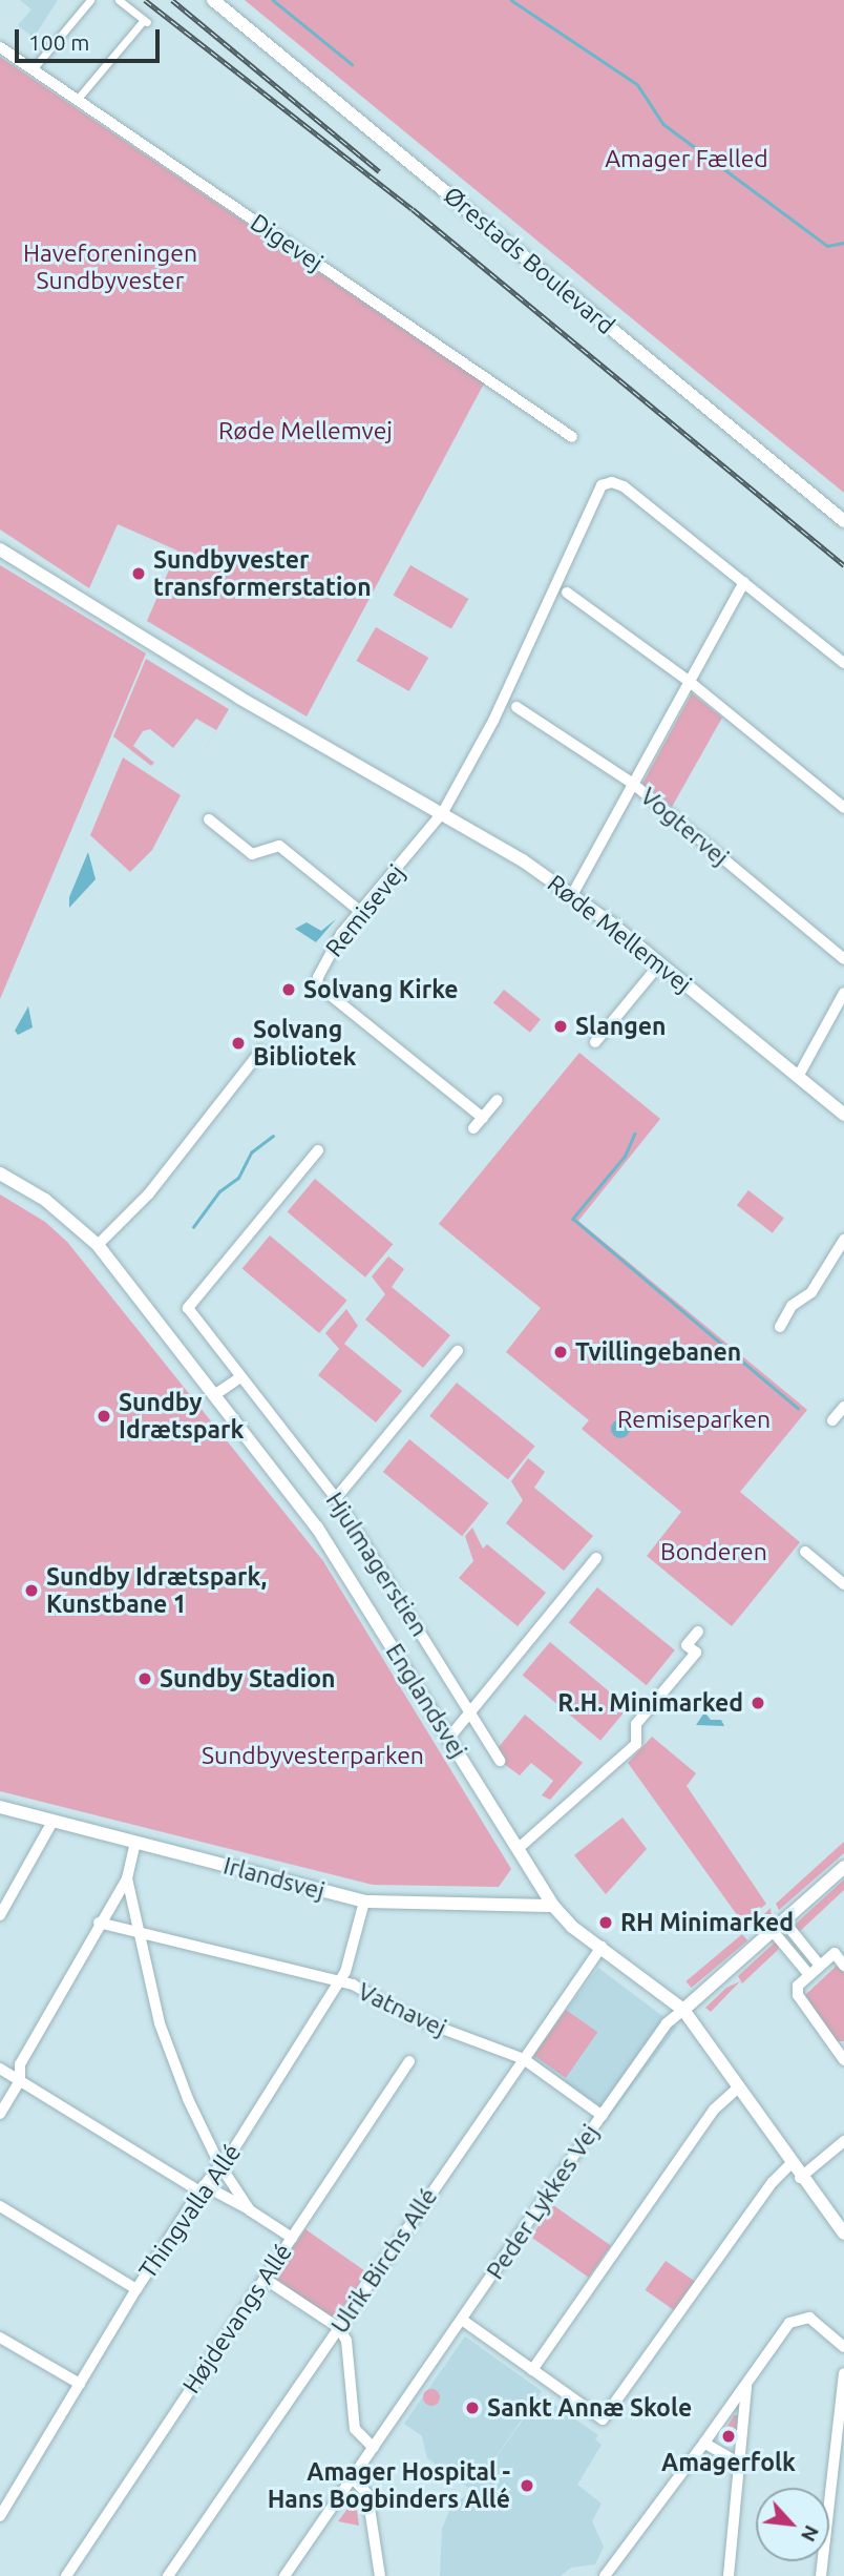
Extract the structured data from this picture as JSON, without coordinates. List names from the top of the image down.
{
  "streets": {
    "street": [
      "Digevej",
      "Ørestads Boulevard",
      "Vogtervej",
      "Remisevej",
      "Røde Mellemvej",
      "Hjulmagerstien",
      "Englandsvej",
      "Irlandsvej",
      "Vatnavej",
      "Peder Lykkes Vej",
      "Thingvalla Allé",
      "Ulrik Birchs Allé",
      "Højdevangs Allé"
    ]
  },
  "crossings": [
    ["Remisevej", "Røde Mellemvej"],
    ["Englandsvej", "Irlandsvej"],
    ["Englandsvej", "Peder Lykkes Vej"],
    ["Englandsvej", "Ulrik Birchs Allé"],
    ["Irlandsvej", "Thingvalla Allé"],
    ["Vatnavej", "Peder Lykkes Vej"],
    ["Vatnavej", "Thingvalla Allé"],
    ["Vatnavej", "Ulrik Birchs Allé"]
  ],
  "parks": [
    "Amager Fælled",
    "Haveforeningen Sundbyvester",
    "Røde Mellemvej",
    "Remiseparken",
    "Bonderen",
    "Sundbyvesterparken"
  ],
  "places": [
    "Sundbyvester transformerstation",
    "Solvang Kirke",
    "Slangen",
    "Solvang Bibliotek",
    "Tvillingebanen",
    "Sundby Idrætspark",
    "Sundby Idrætspark, Kunstbane 1",
    "Sundby Stadion",
    "R.H. Minimarked",
    "RH Minimarked",
    "Sankt Annæ Skole",
    "Amagerfolk",
    "Amager Hospital - Hans Bogbinders Allé"
  ],
  "scale_bar": "100 m",
  "north": "bottom right"
}
